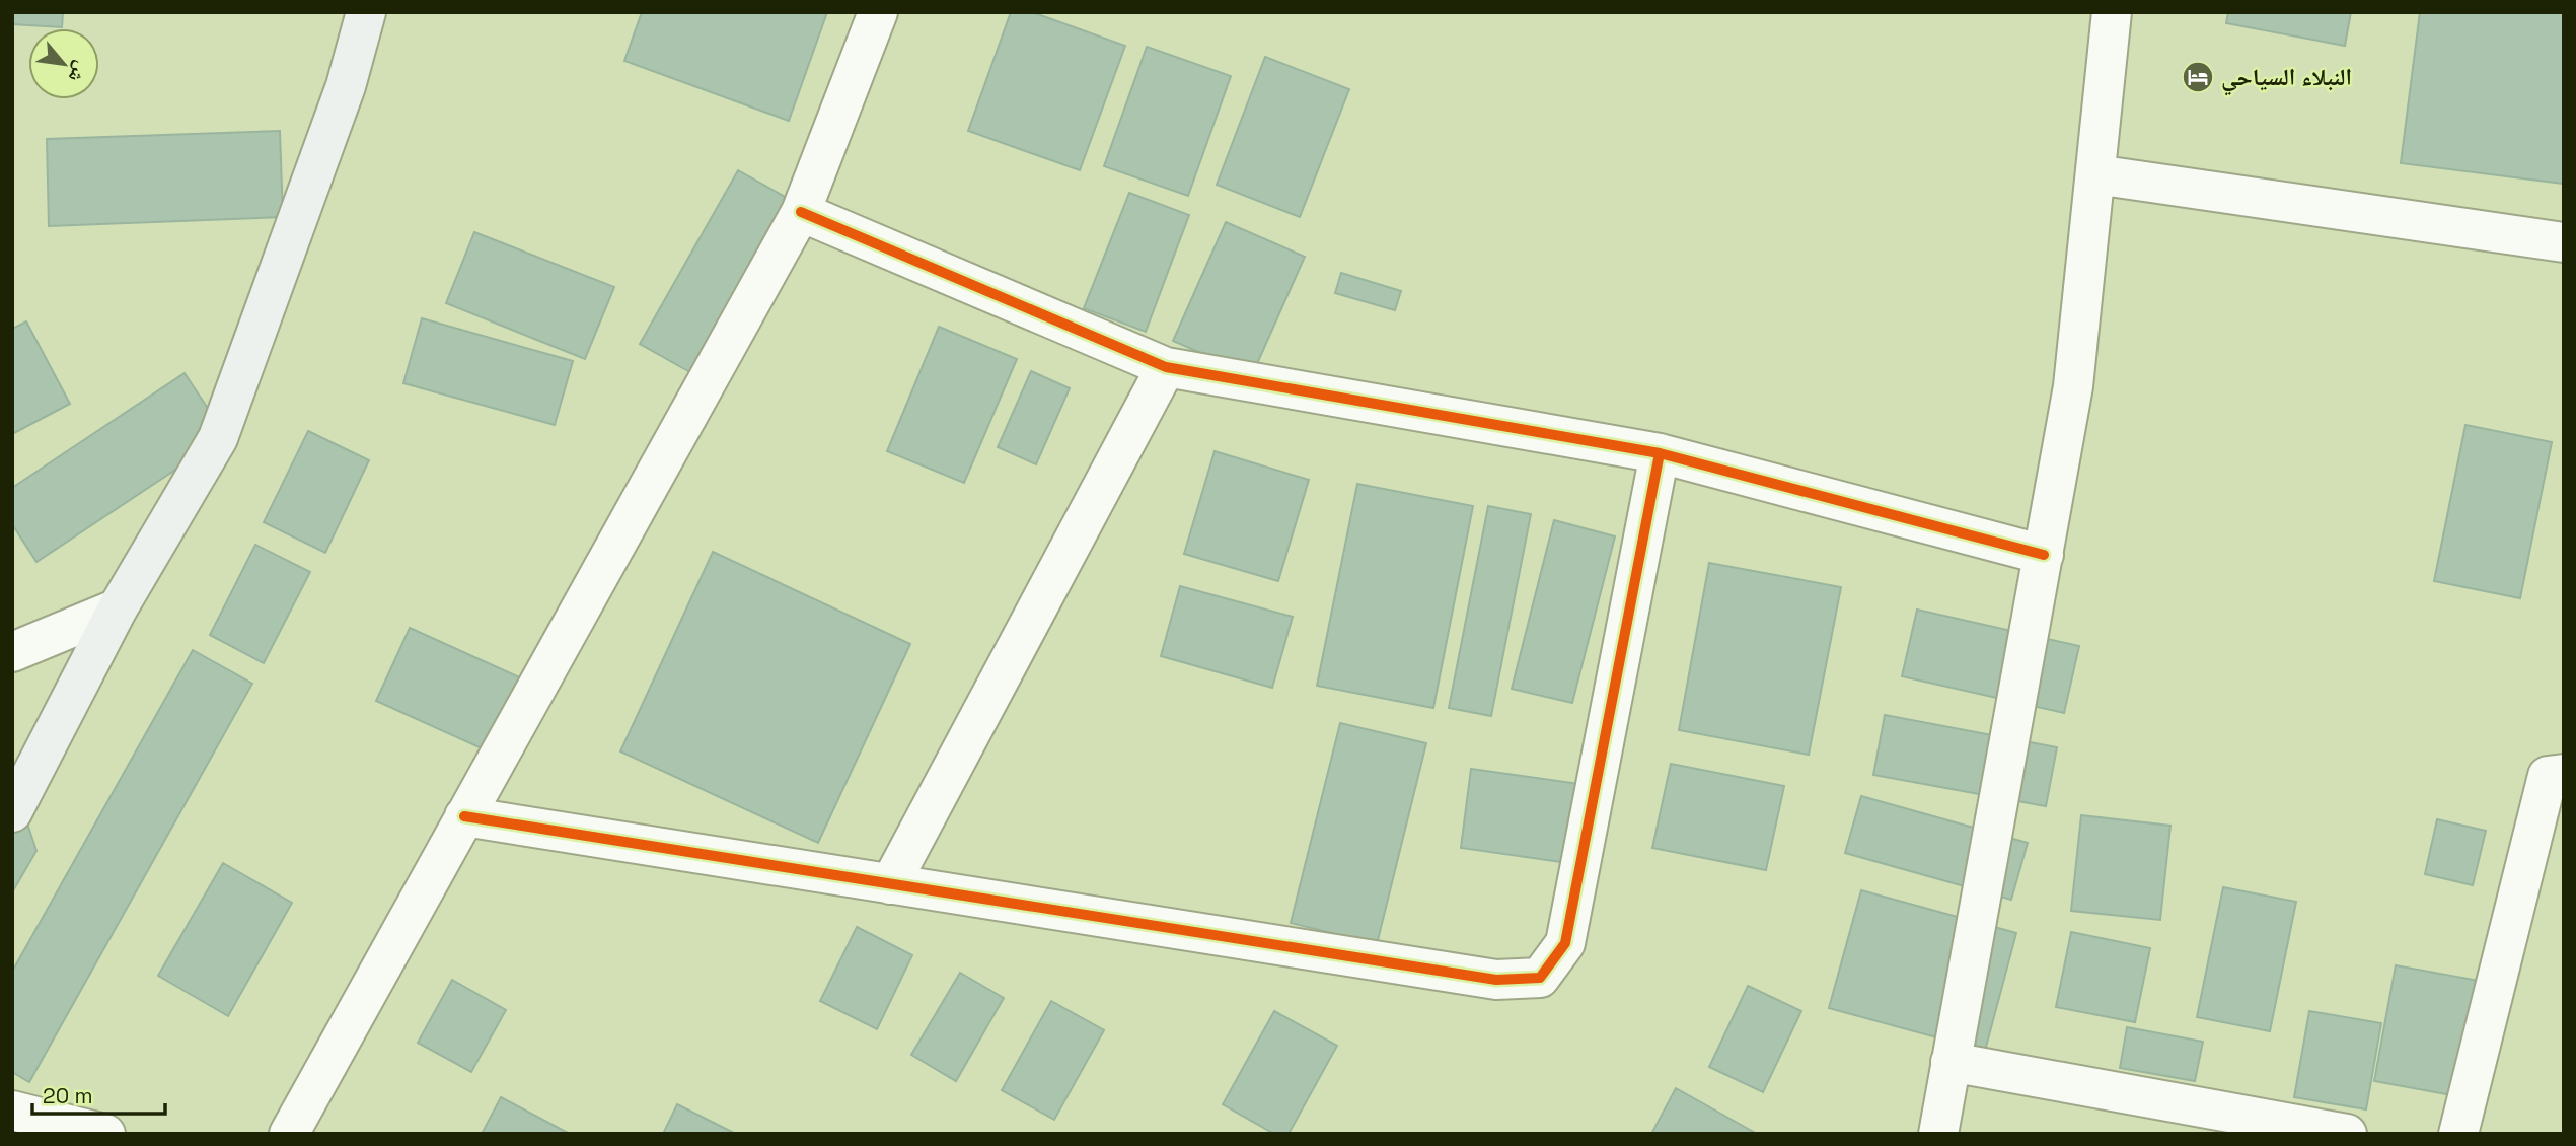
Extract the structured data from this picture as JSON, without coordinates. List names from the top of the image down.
{
  "places": {
    "hotel": ["النبلاء السياحي"]
  },
  "scale_bar": "20 m",
  "north": "bottom right"
}
